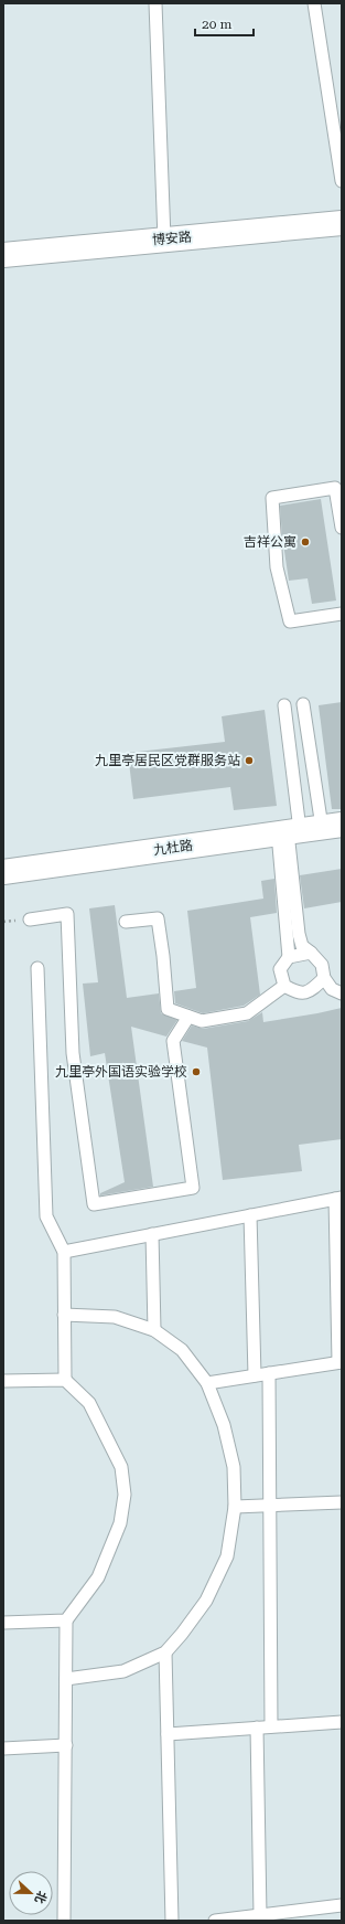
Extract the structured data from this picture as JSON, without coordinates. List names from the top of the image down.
{
  "streets": {
    "street": ["博安路", "九杜路"]
  },
  "places": ["吉祥公寓", "九里亭居民区党群服务站", "九里亭外国语实验学校"],
  "scale_bar": "20 m",
  "north": "right"
}
